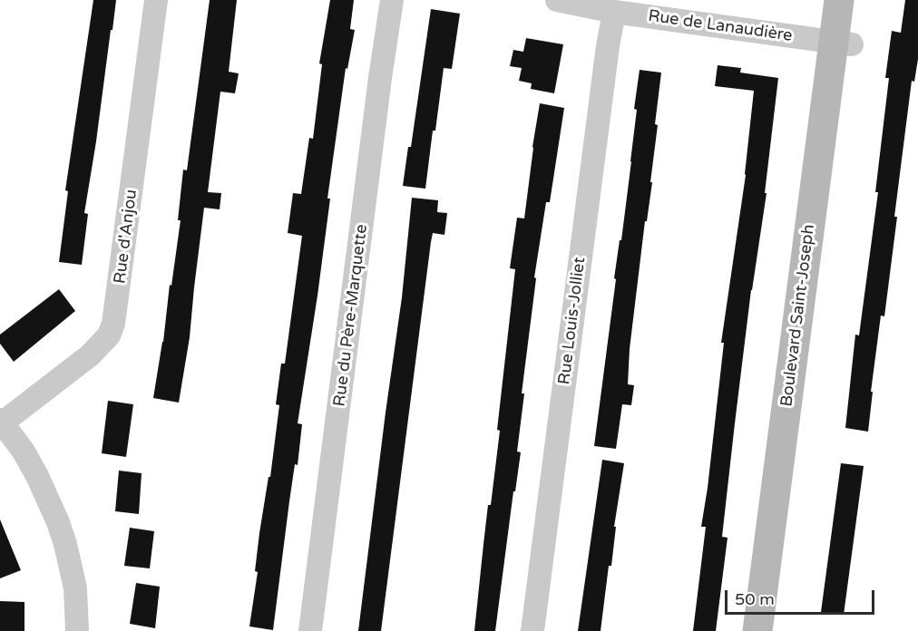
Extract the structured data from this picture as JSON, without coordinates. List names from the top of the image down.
{
  "streets": {
    "street": [
      "Rue de Lanaudière",
      "Rue d'Anjou",
      "Rue du Père-Marquette",
      "Boulevard Saint-Joseph",
      "Rue Louis-Jolliet"
    ]
  },
  "crossings": [
    ["Rue de Lanaudière", "Boulevard Saint-Joseph"],
    ["Rue de Lanaudière", "Rue Louis-Jolliet"]
  ],
  "scale_bar": "50 m"
}
